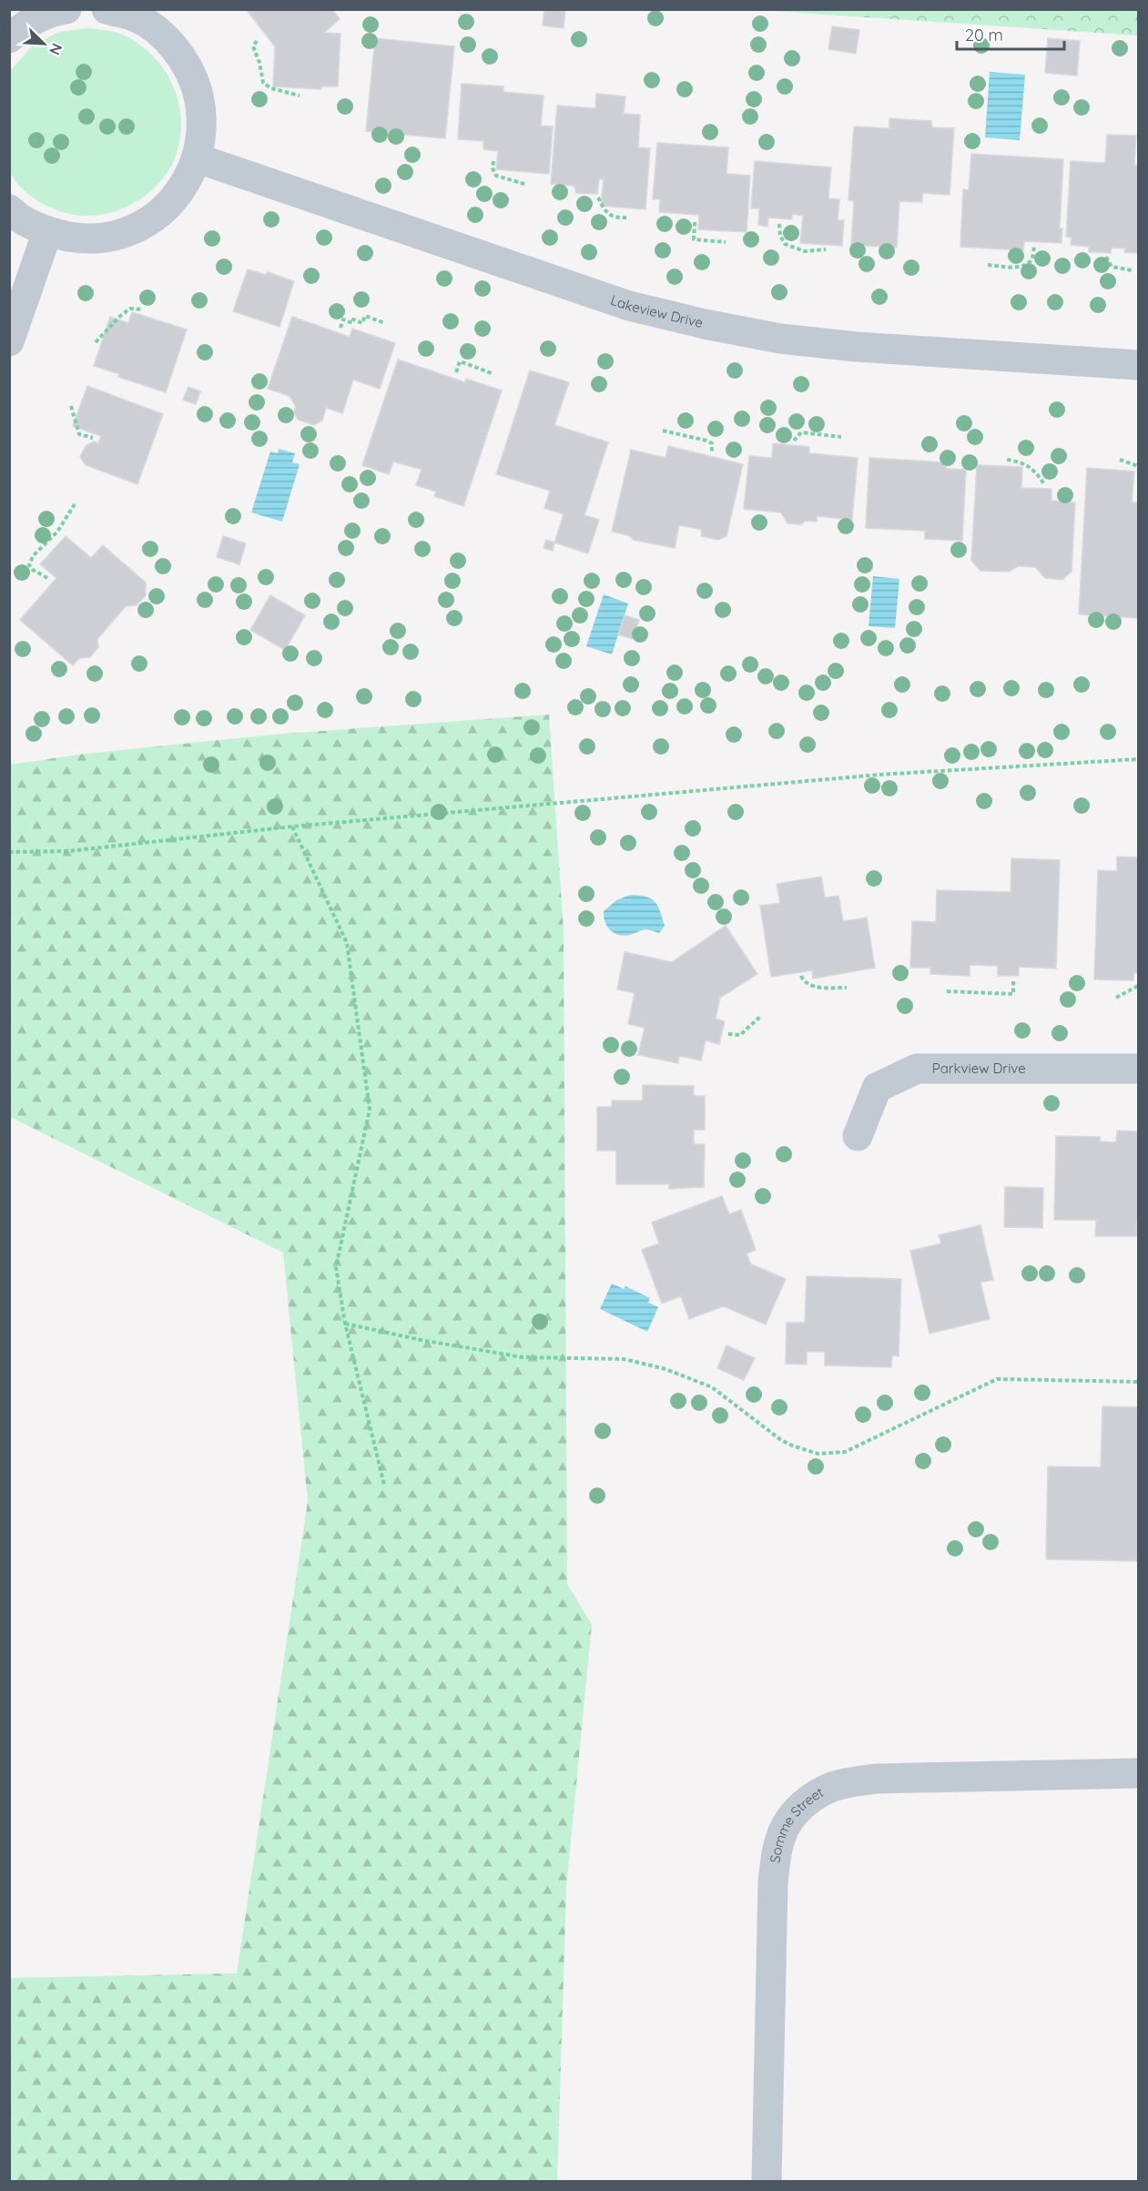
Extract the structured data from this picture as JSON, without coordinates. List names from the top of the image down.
{
  "streets": {
    "street": ["Lakeview Drive", "Parkview Drive", "Somme Street"]
  },
  "scale_bar": "20 m",
  "north": "bottom right"
}
